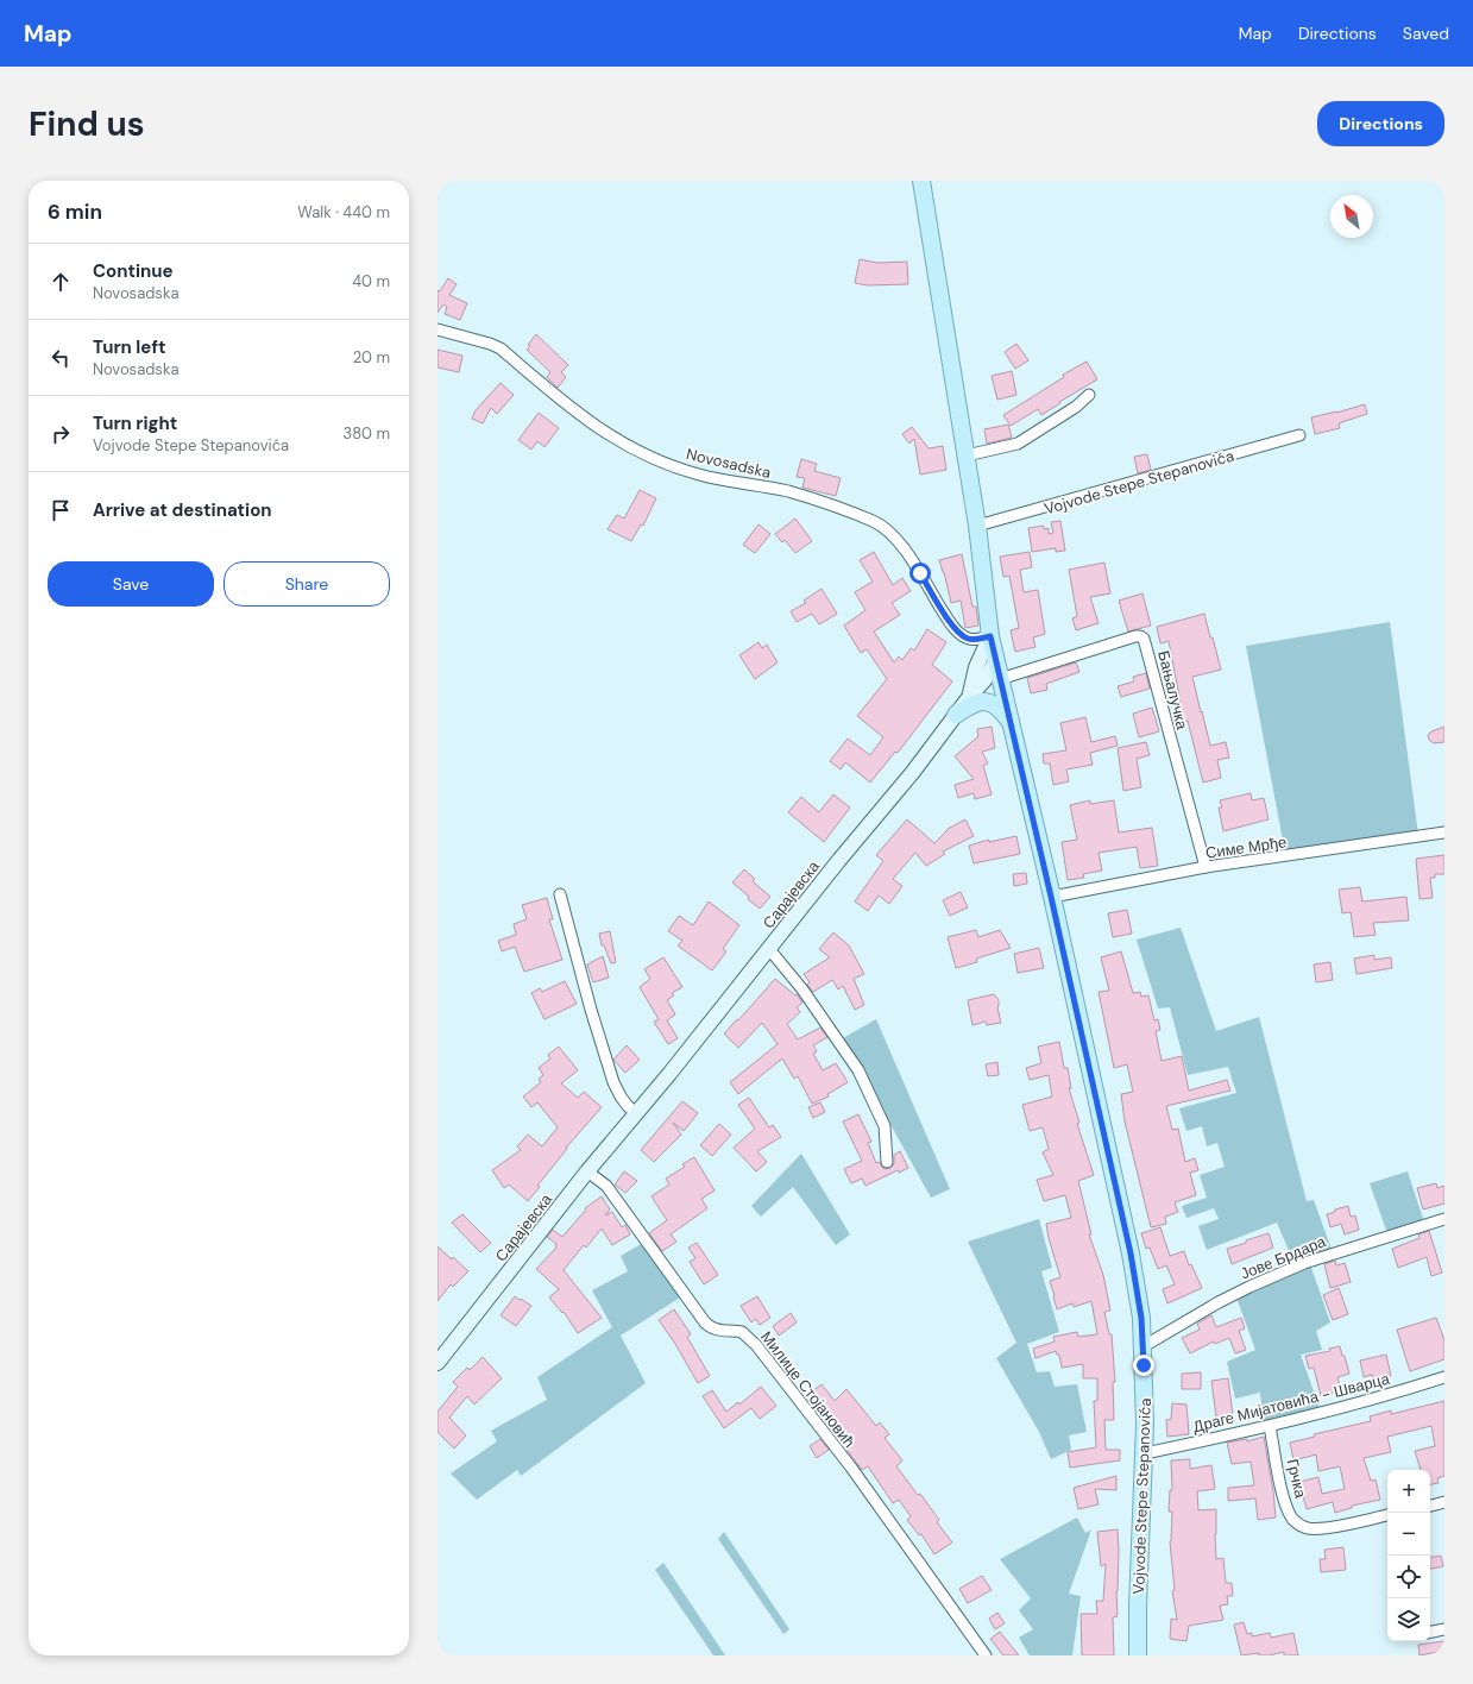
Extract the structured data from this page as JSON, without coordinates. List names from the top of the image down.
{
  "streets": {
    "main road": ["Vojvode Stepe Stepanovića", "Сарајевска"],
    "street": [
      "Novosadska",
      "Бањалучка",
      "Симе Мрђе",
      "Јове Брдара",
      "Милице Стојановић",
      "Драге Мијатовића - Шварца",
      "Грчка"
    ]
  },
  "crossings": [
    ["Novosadska", "Vojvode Stepe Stepanovića"],
    ["Vojvode Stepe Stepanovića", "Бањалучка"],
    ["Vojvode Stepe Stepanovića", "Симе Мрђе"],
    ["Vojvode Stepe Stepanovića", "Сарајевска"],
    ["Vojvode Stepe Stepanovića", "Јове Брдара"],
    ["Vojvode Stepe Stepanovića", "Драге Мијатовића - Шварца"],
    ["Бањалучка", "Симе Мрђе"],
    ["Сарајевска", "Милице Стојановић"],
    ["Драге Мијатовића - Шварца", "Грчка"]
  ],
  "north": "top left",
  "page": {
    "header": "Map",
    "nav": ["Map", "Directions", "Saved"],
    "buttons": [
      "Directions",
      ["Save", "Share"]
    ],
    "title": "Find us",
    "heading": ["6 min", "Walk · 440 m"],
    "list": [
      ["Continue", "Novosadska", "40 m"],
      ["Turn left", "Novosadska", "20 m"],
      ["Turn right", "Vojvode Stepe Stepanovića", "380 m"],
      "Arrive at destination"
    ],
    "map_buttons": ["+", "−"]
  }
}
